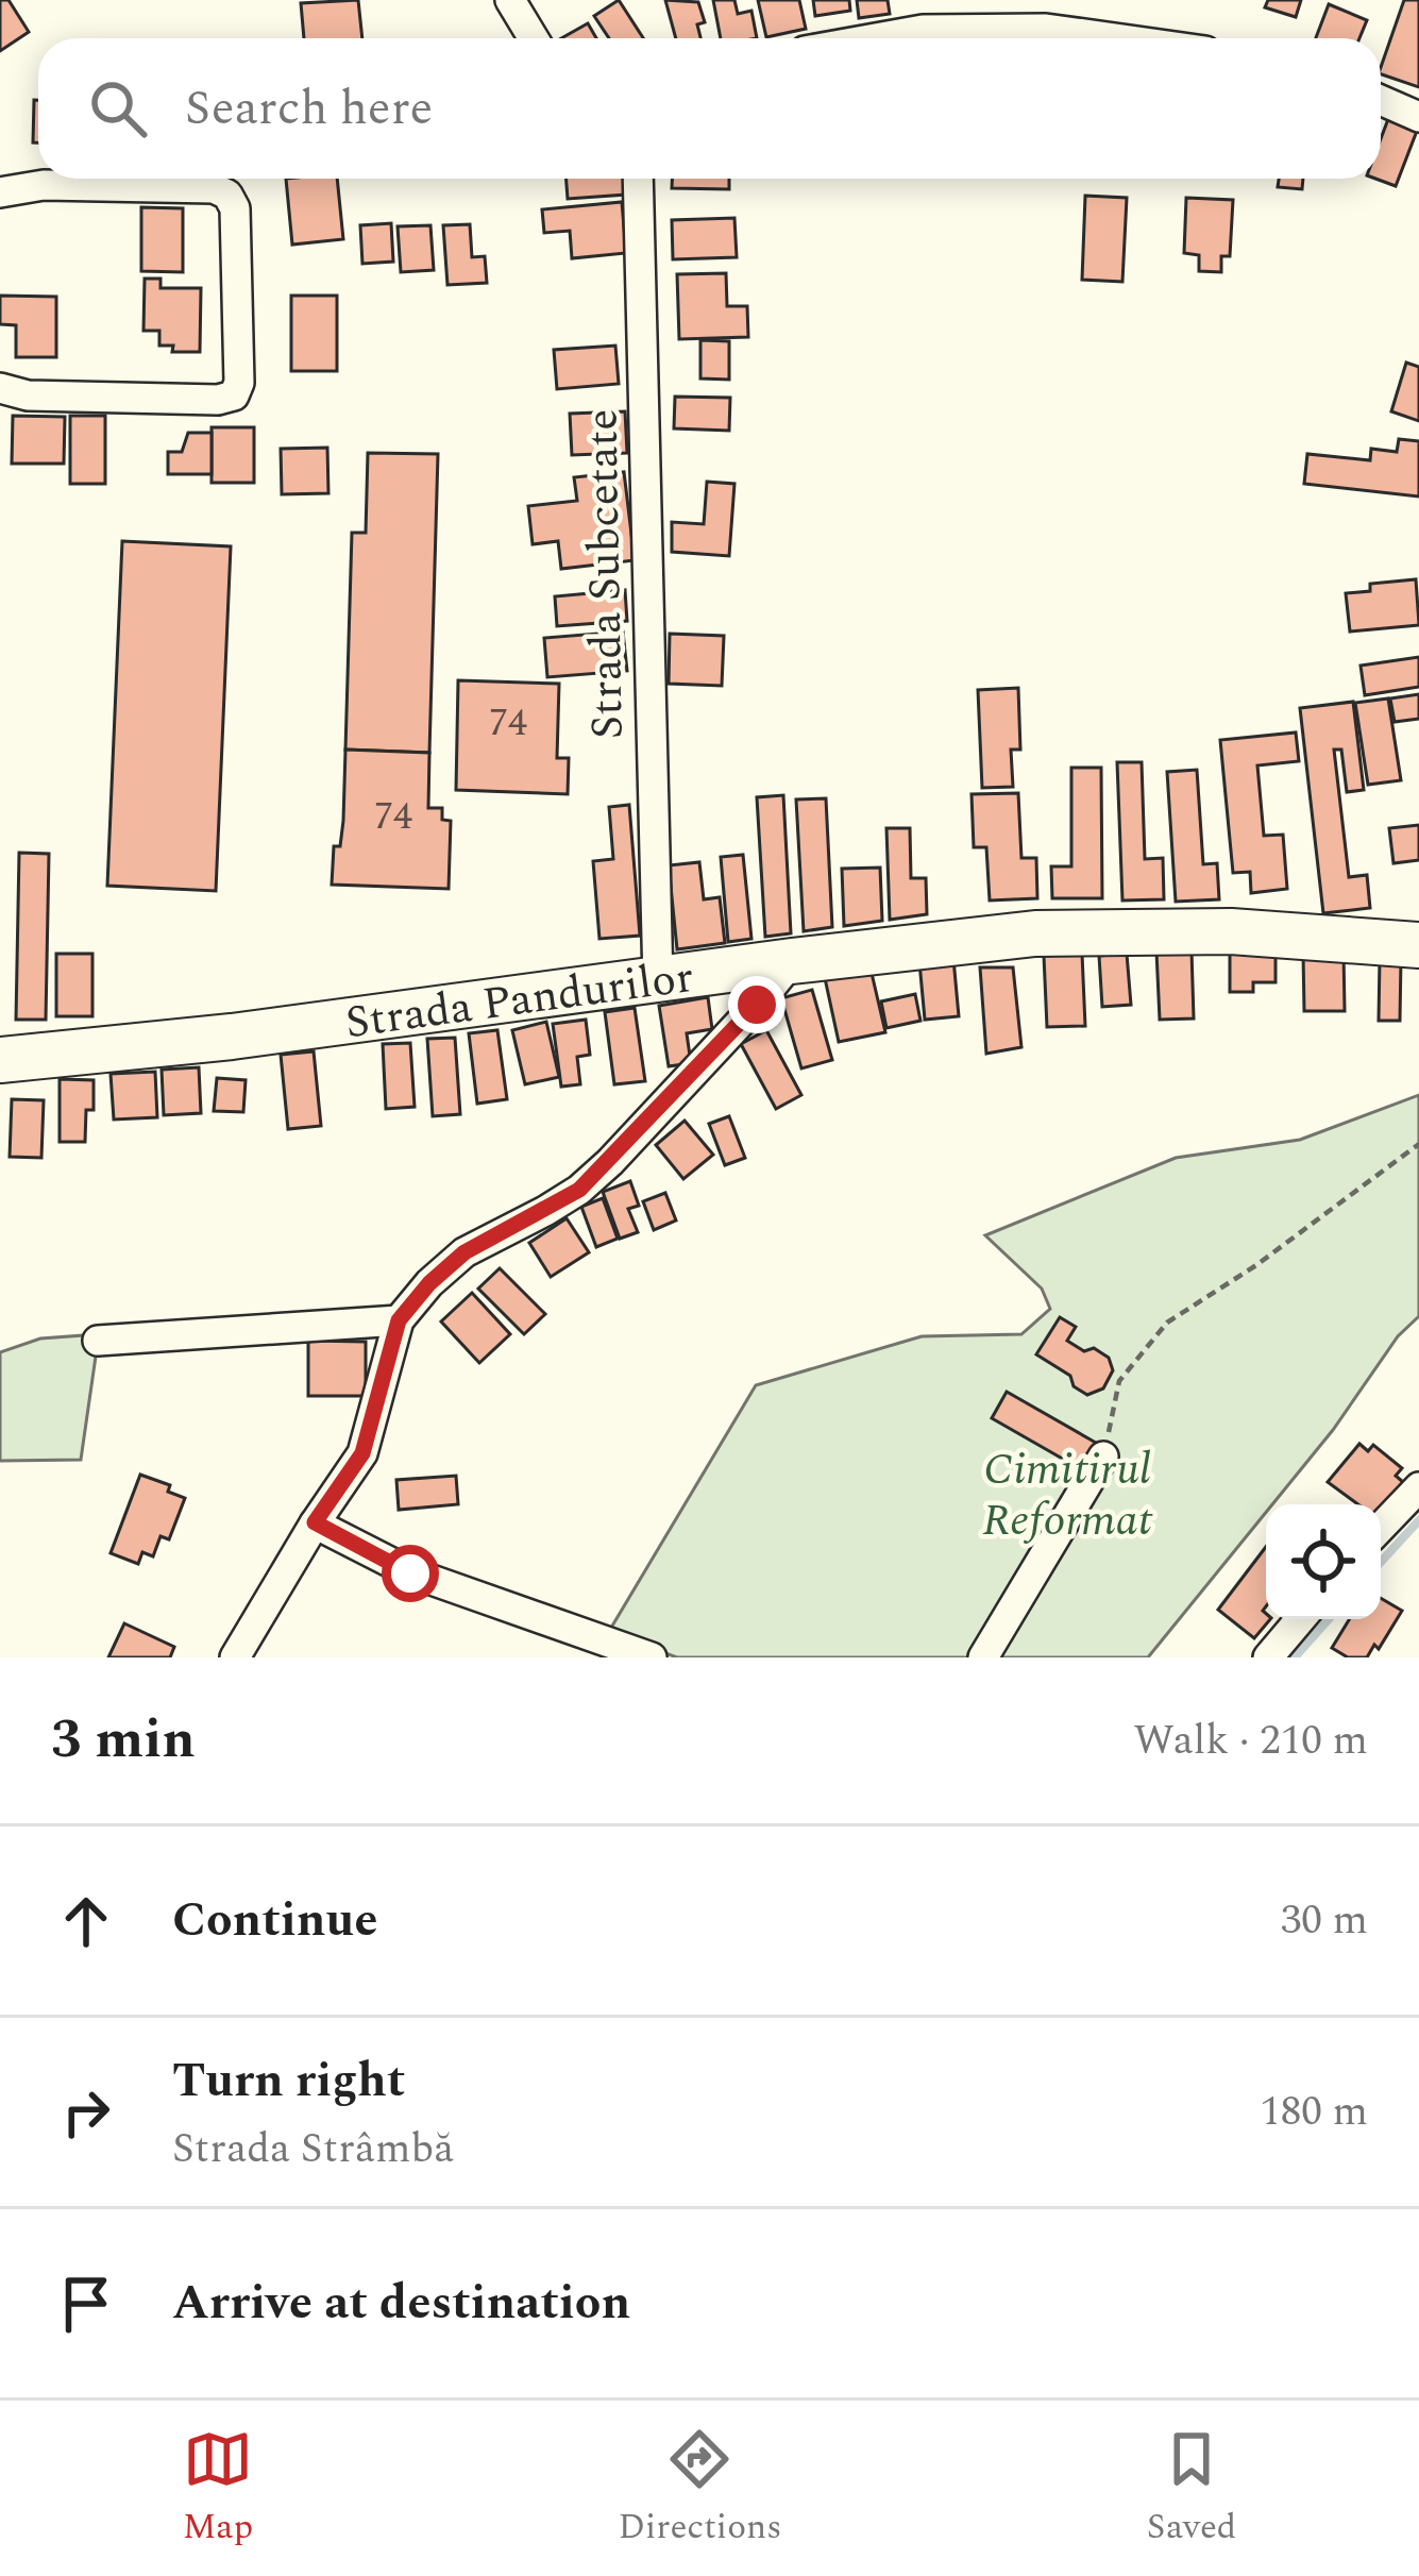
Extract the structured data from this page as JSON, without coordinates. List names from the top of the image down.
{
  "streets": {
    "highway": ["Strada Pandurilor"],
    "street": ["Strada Subcetate"]
  },
  "crossings": [
    ["Strada Subcetate", "Strada Pandurilor"]
  ],
  "parks": ["Cimitirul Reformat"],
  "house_numbers": ["74", "74"],
  "page": {
    "search": "Search here",
    "heading": ["3 min", "Walk · 210 m"],
    "list": [
      ["Continue", "30 m"],
      ["Turn right", "Strada Strâmbă", "180 m"],
      "Arrive at destination"
    ],
    "nav": ["Map", "Directions", "Saved"]
  }
}
